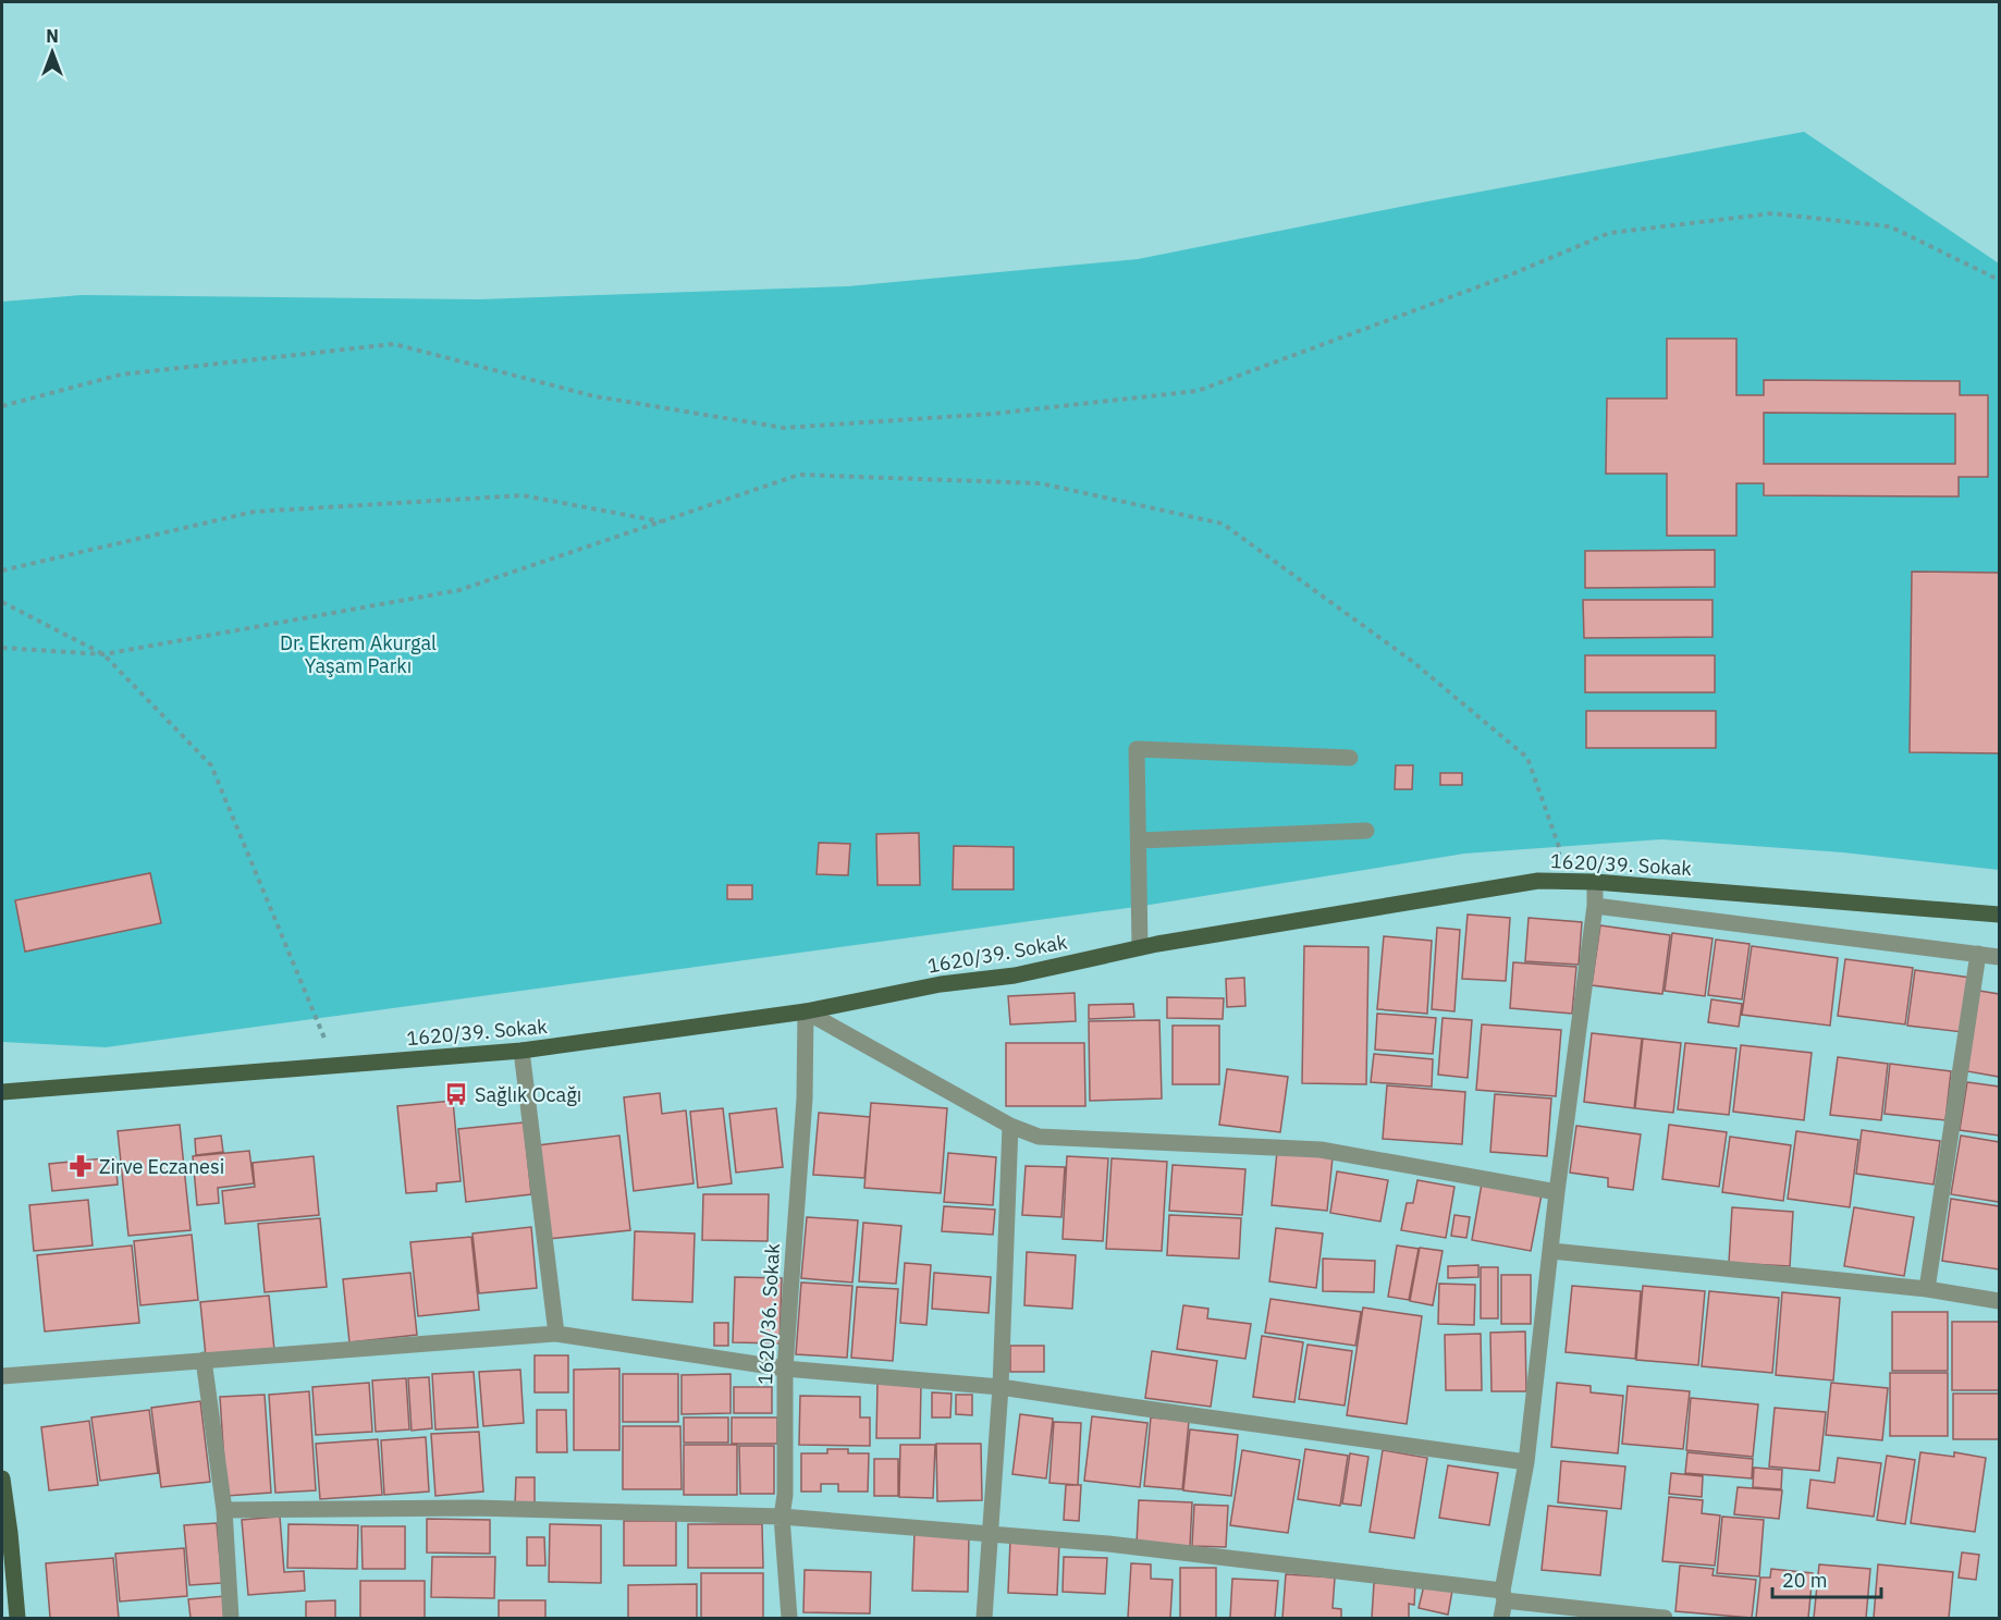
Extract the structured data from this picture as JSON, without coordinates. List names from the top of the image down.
{
  "streets": {
    "main road": ["1620/39. Sokak"],
    "street": ["1620/36. Sokak"]
  },
  "crossings": [
    ["1620/39. Sokak", "1620/36. Sokak"]
  ],
  "parks": ["Dr. Ekrem Akurgal Yaşam Parkı"],
  "places": {
    "bus stop": ["Sağlık Ocağı"],
    "pharmacy": ["Zirve Eczanesi"]
  },
  "scale_bar": "20 m",
  "north": "top"
}
